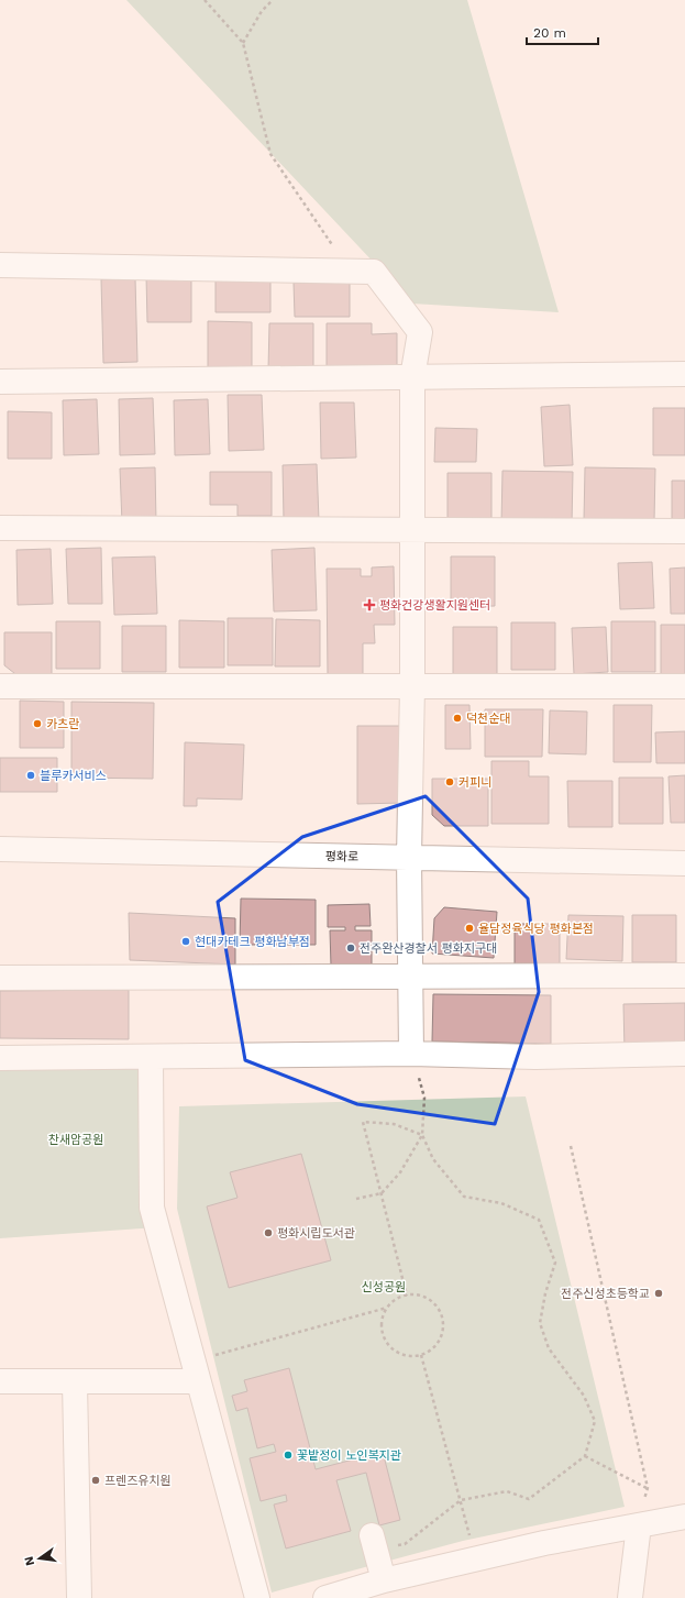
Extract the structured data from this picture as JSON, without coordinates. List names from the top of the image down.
{
  "streets": {
    "street": ["평화로"]
  },
  "parks": ["찬새암공원", "신성공원"],
  "places": {
    "health": ["평화건강생활지원센터"],
    "other": [
      "덕천순대",
      "카츠란",
      "블루카서비스",
      "커피니",
      "율담정육식당 평화본점",
      "현대카테크 평화남부점",
      "전주완산경찰서 평화지구대",
      "평화시립도서관",
      "전주신성초등학교",
      "꽃밭정이 노인복지관",
      "프렌즈유치원"
    ]
  },
  "scale_bar": "20 m",
  "north": "left"
}
